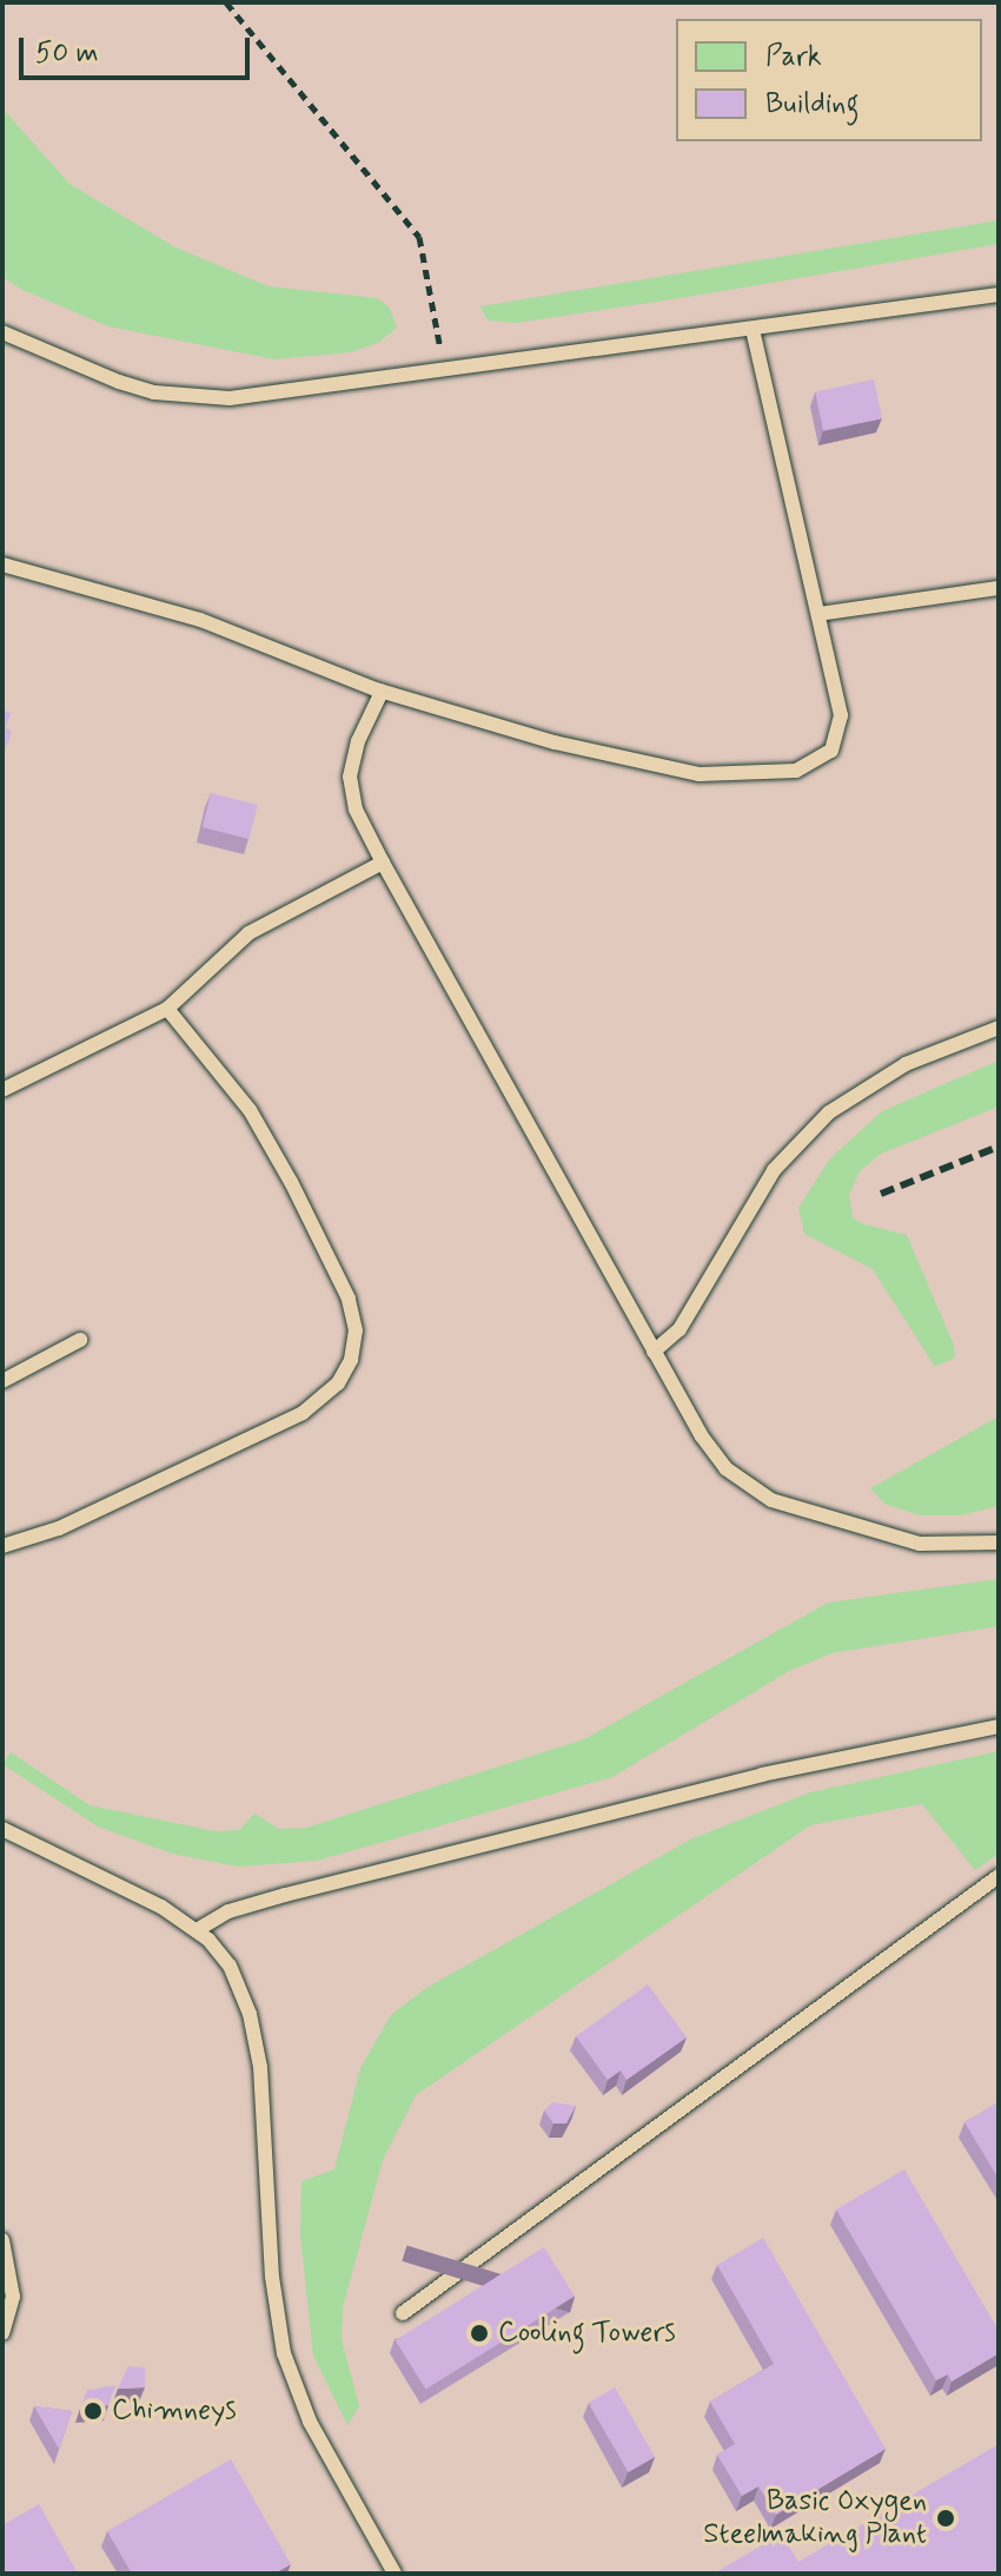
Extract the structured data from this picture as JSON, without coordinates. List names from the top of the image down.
{
  "places": ["Cooling Towers", "Chimneys", "Basic Oxygen Steelmaking Plant"],
  "legend": ["Park", "Building"],
  "scale_bar": "50 m"
}
